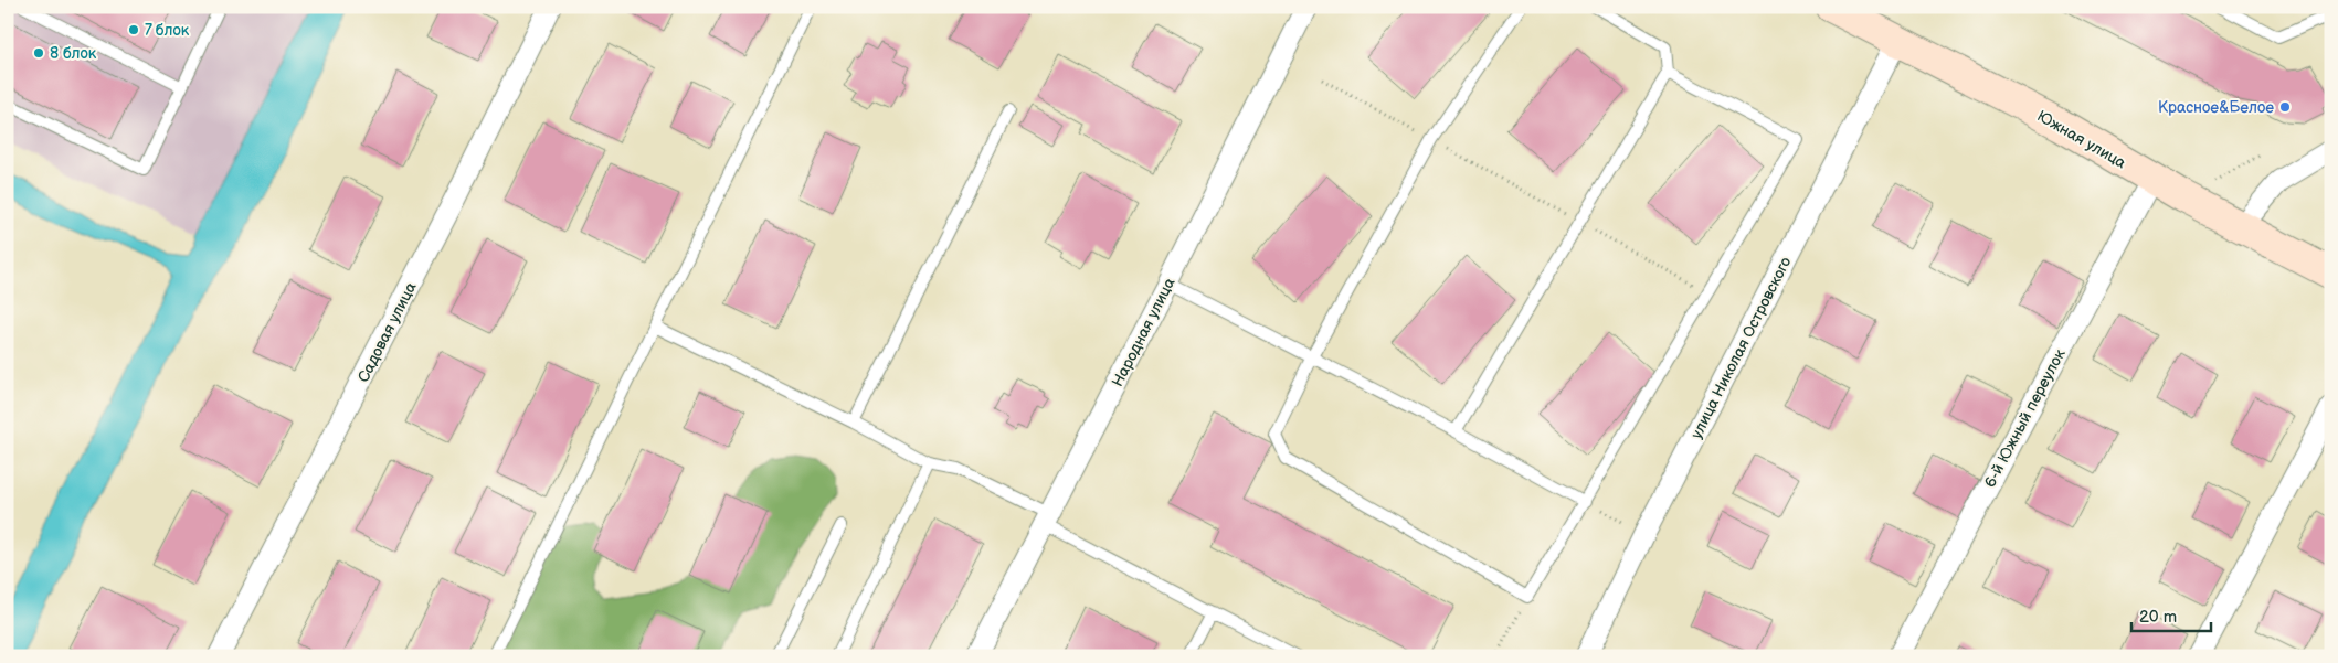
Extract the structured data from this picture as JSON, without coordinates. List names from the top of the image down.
{
  "streets": {
    "street": [
      "Южная улица",
      "Садовая улица",
      "Народная улица",
      "улица Николая Островского",
      "6-й Южный переулок"
    ]
  },
  "crossings": [
    ["Южная улица", "улица Николая Островского"],
    ["Южная улица", "6-й Южный переулок"]
  ],
  "places": ["7 блок", "8 блок", "Красное&Белое"],
  "scale_bar": "20 m"
}
